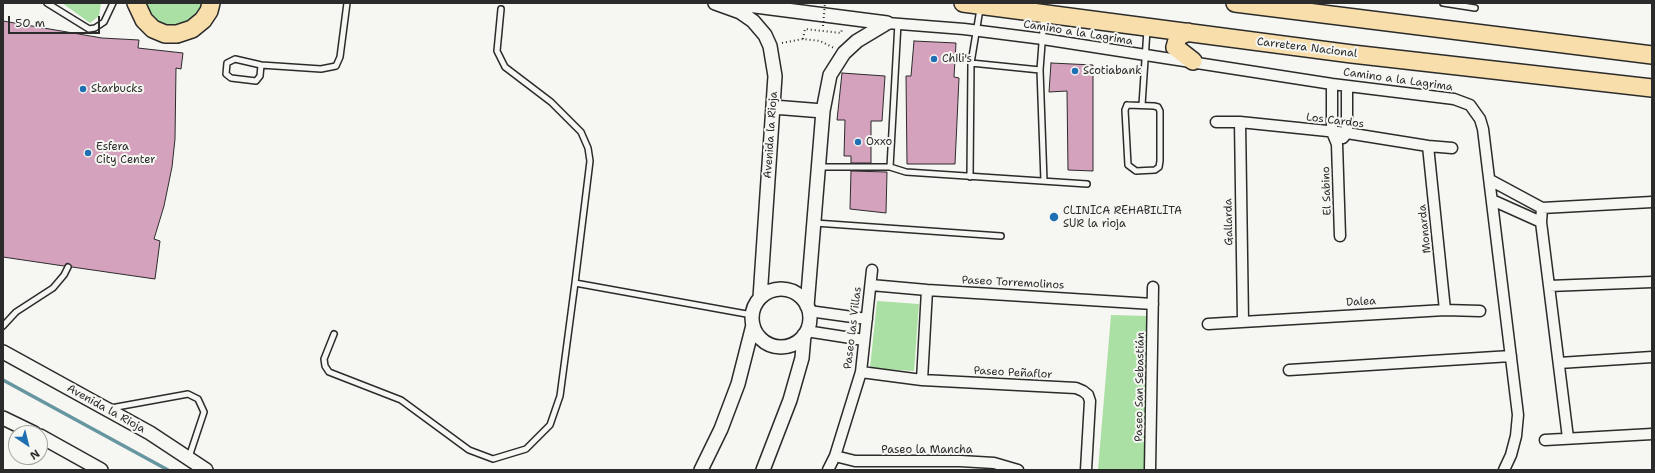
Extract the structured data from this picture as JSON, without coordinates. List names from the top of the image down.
{
  "streets": {
    "highway": ["Carretera Nacional"],
    "street": [
      "Camino a la Lagrima",
      "Los Cardos",
      "Avenida la Rioja",
      "El Sabino",
      "Gallarda",
      "Monarda",
      "Paseo Torremolinos",
      "Dalea",
      "Paseo las Villas",
      "Paseo Peñaflor",
      "Paseo San Sebastián",
      "Paseo la Mancha"
    ]
  },
  "crossings": [
    ["Camino a la Lagrima", "El Sabino"],
    ["Los Cardos", "El Sabino"],
    ["Los Cardos", "Gallarda"],
    ["Los Cardos", "Monarda"],
    ["Gallarda", "Dalea"],
    ["Monarda", "Dalea"],
    ["Paseo Torremolinos", "Paseo las Villas"],
    ["Paseo Torremolinos", "Paseo San Sebastián"],
    ["Paseo las Villas", "Paseo Peñaflor"],
    ["Paseo las Villas", "Paseo la Mancha"]
  ],
  "places": [
    "Chili's",
    "Scotiabank",
    "Starbucks",
    "Oxxo",
    "Esfera City Center",
    "CLINICA REHABILITA SUR la rioja"
  ],
  "scale_bar": "50 m",
  "north": "bottom right"
}
